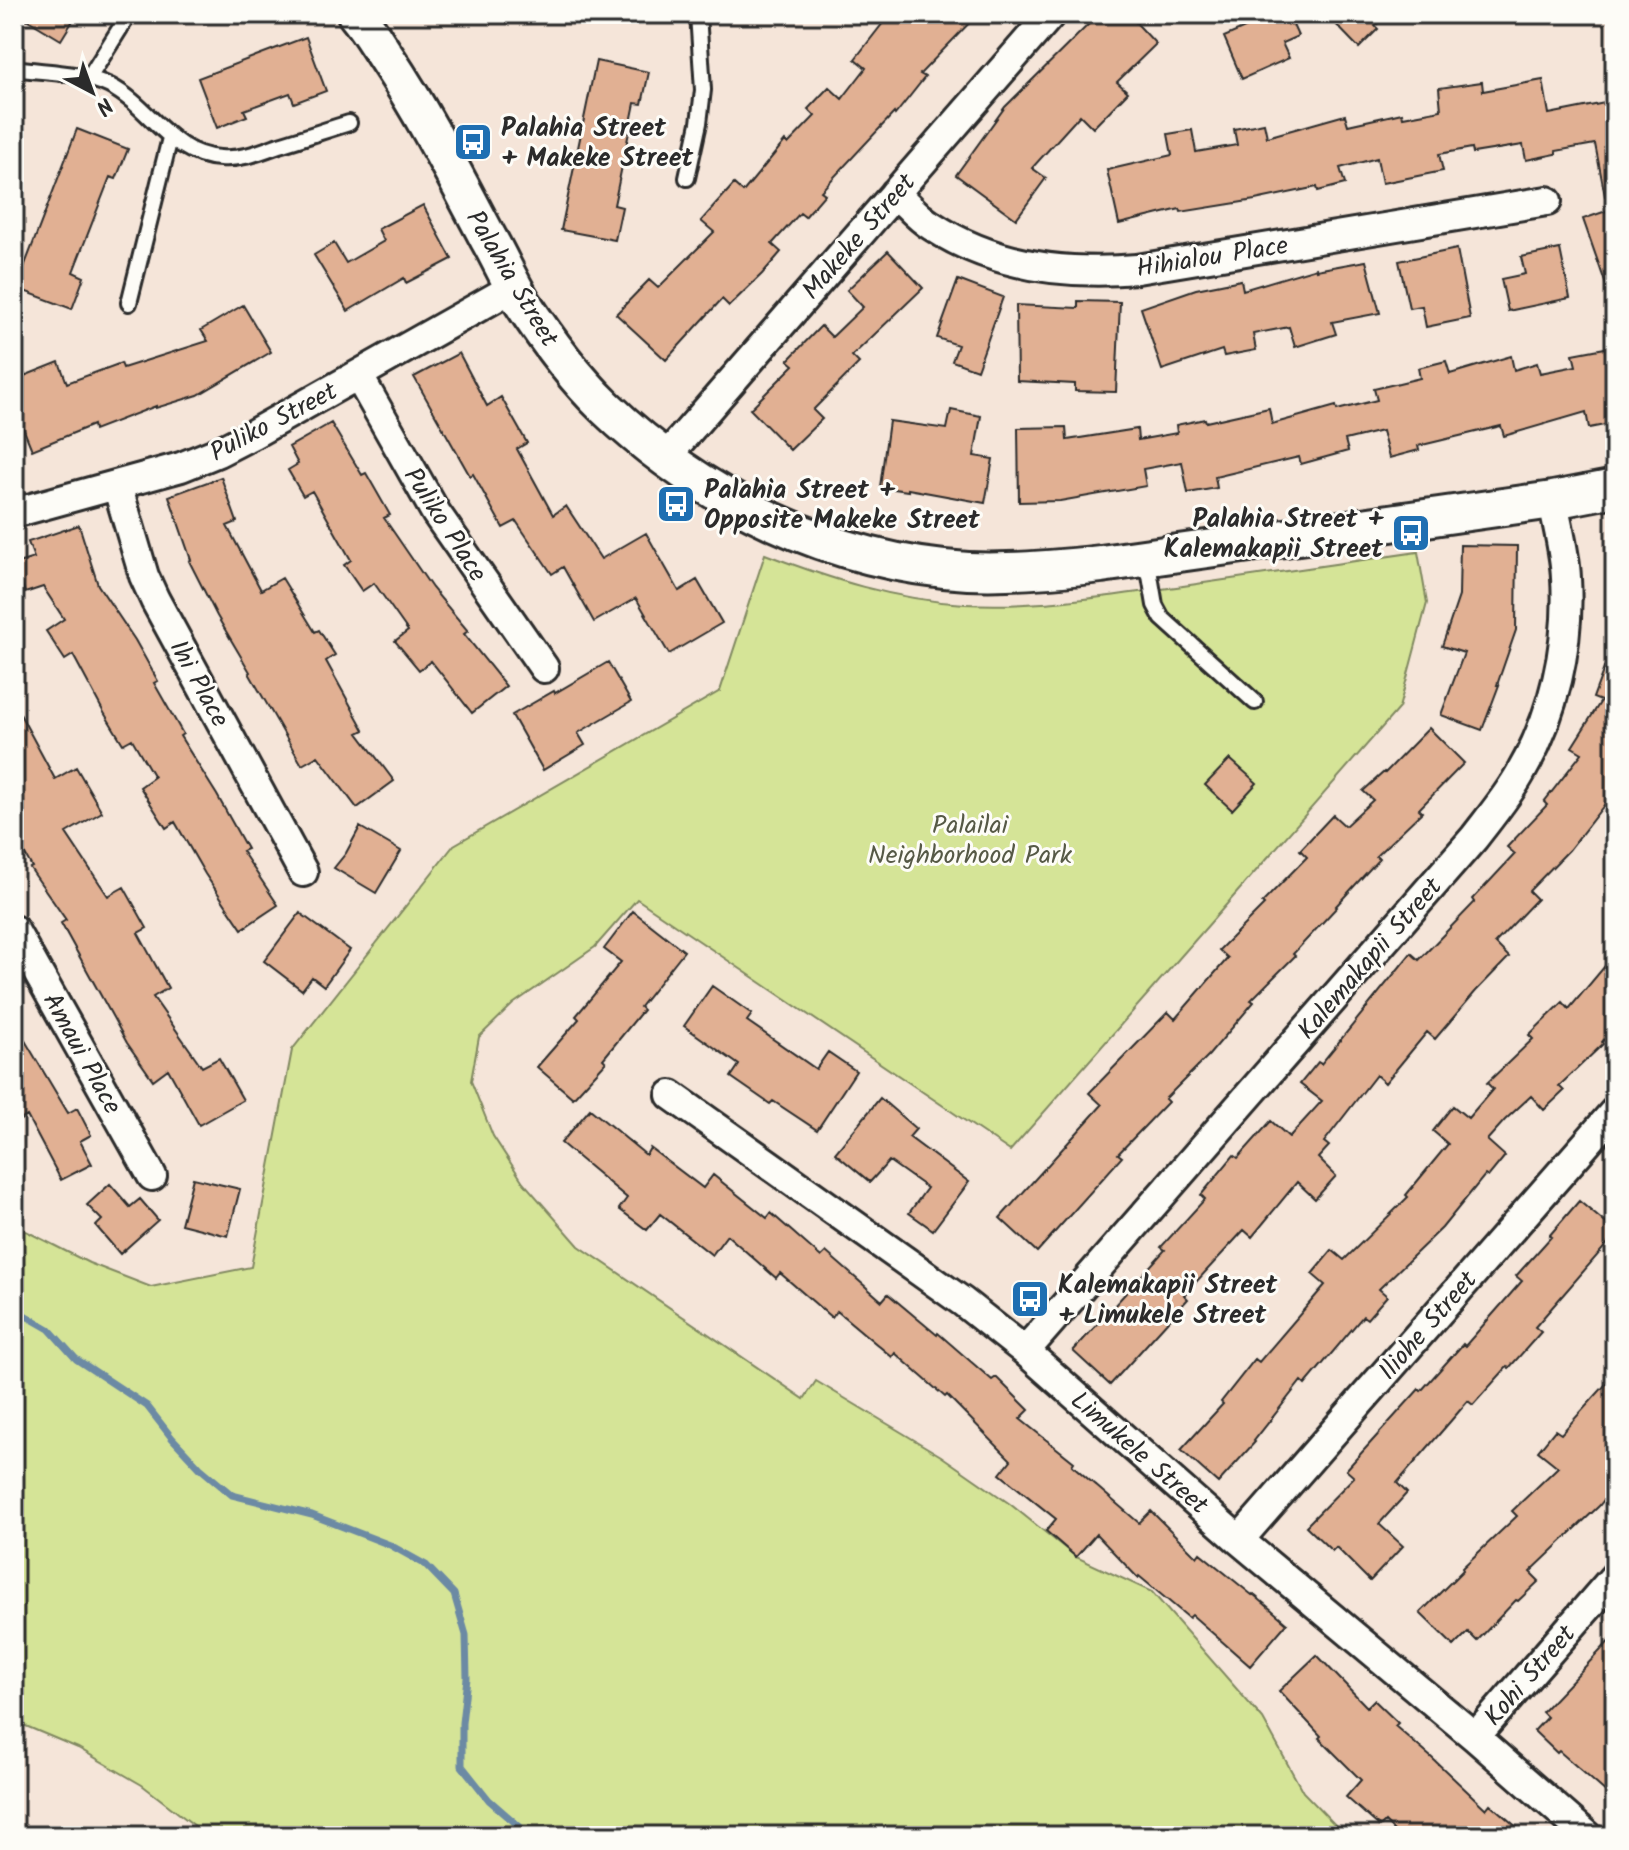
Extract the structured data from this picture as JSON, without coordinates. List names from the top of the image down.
{
  "streets": {
    "street": [
      "Makeke Street",
      "Hihialou Place",
      "Palahia Street",
      "Puliko Street",
      "Puliko Place",
      "Ihi Place",
      "Kalemakapii Street",
      "Amaui Place",
      "Iliohe Street",
      "Limukele Street",
      "Kohi Street"
    ]
  },
  "crossings": [
    ["Makeke Street", "Hihialou Place"],
    ["Makeke Street", "Palahia Street"],
    ["Palahia Street", "Puliko Street"],
    ["Palahia Street", "Kalemakapii Street"],
    ["Puliko Street", "Puliko Place"],
    ["Puliko Street", "Ihi Place"],
    ["Kalemakapii Street", "Limukele Street"],
    ["Iliohe Street", "Limukele Street"],
    ["Limukele Street", "Kohi Street"]
  ],
  "parks": ["Palailai Neighborhood Park"],
  "places": {
    "bus stop": [
      "Palahia Street + Makeke Street",
      "Palahia Street + Opposite Makeke Street",
      "Palahia Street + Kalemakapii Street",
      "Kalemakapii Street + Limukele Street"
    ]
  },
  "north": "bottom right"
}
